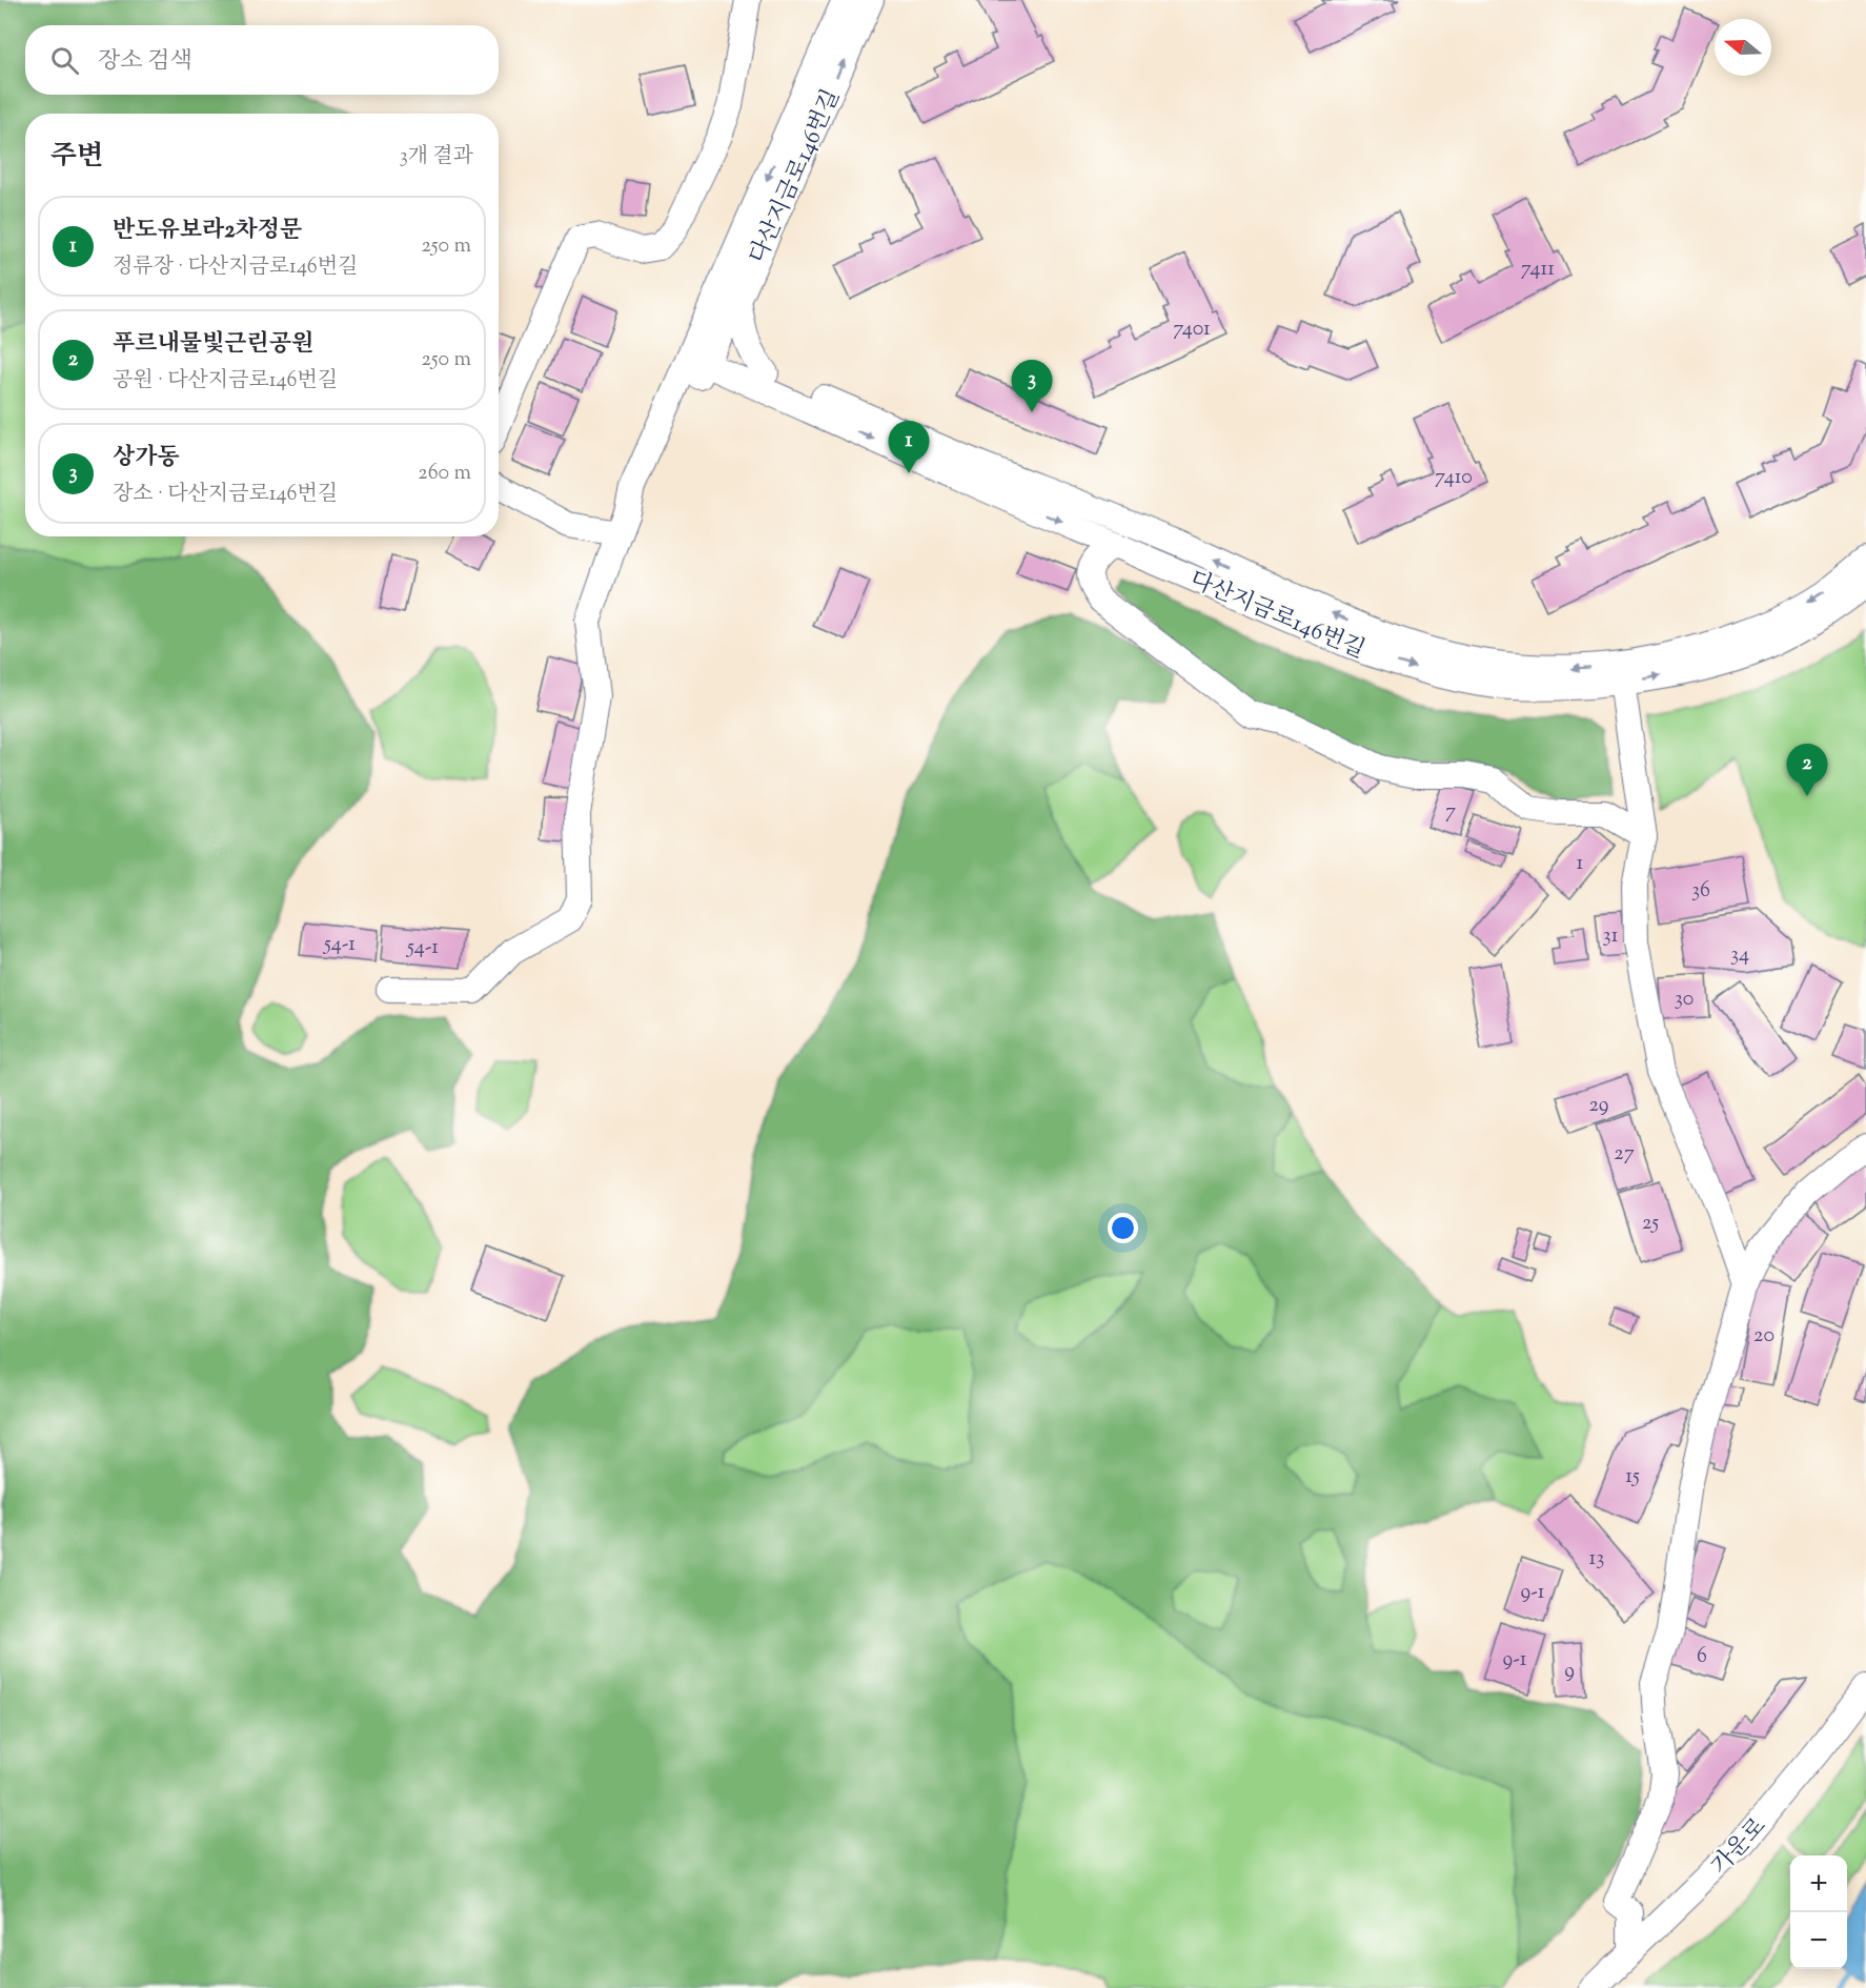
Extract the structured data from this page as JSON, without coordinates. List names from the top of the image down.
{
  "streets": {
    "street": ["다산지금로146번길", "가운로"]
  },
  "house_numbers": [
    "7411",
    "7401",
    "7410",
    "7",
    "1",
    "36",
    "31",
    "54-1",
    "54-1",
    "34",
    "30",
    "29",
    "27",
    "25",
    "20",
    "15",
    "13",
    "9-1",
    "6",
    "9-1",
    "9"
  ],
  "north": "left",
  "page": {
    "search": "장소 검색",
    "heading": ["주변", "3개 결과"],
    "list": [
      {
        "mark": "1",
        "name": "반도유보라2차정문",
        "note": "정류장 · 다산지금로146번길",
        "value": "250 m"
      },
      {
        "mark": "2",
        "name": "푸르내물빛근린공원",
        "note": "공원 · 다산지금로146번길",
        "value": "250 m"
      },
      {
        "mark": "3",
        "name": "상가동",
        "note": "장소 · 다산지금로146번길",
        "value": "260 m"
      }
    ],
    "pins": ["3", "1", "2"],
    "map_buttons": ["+", "−"]
  }
}
